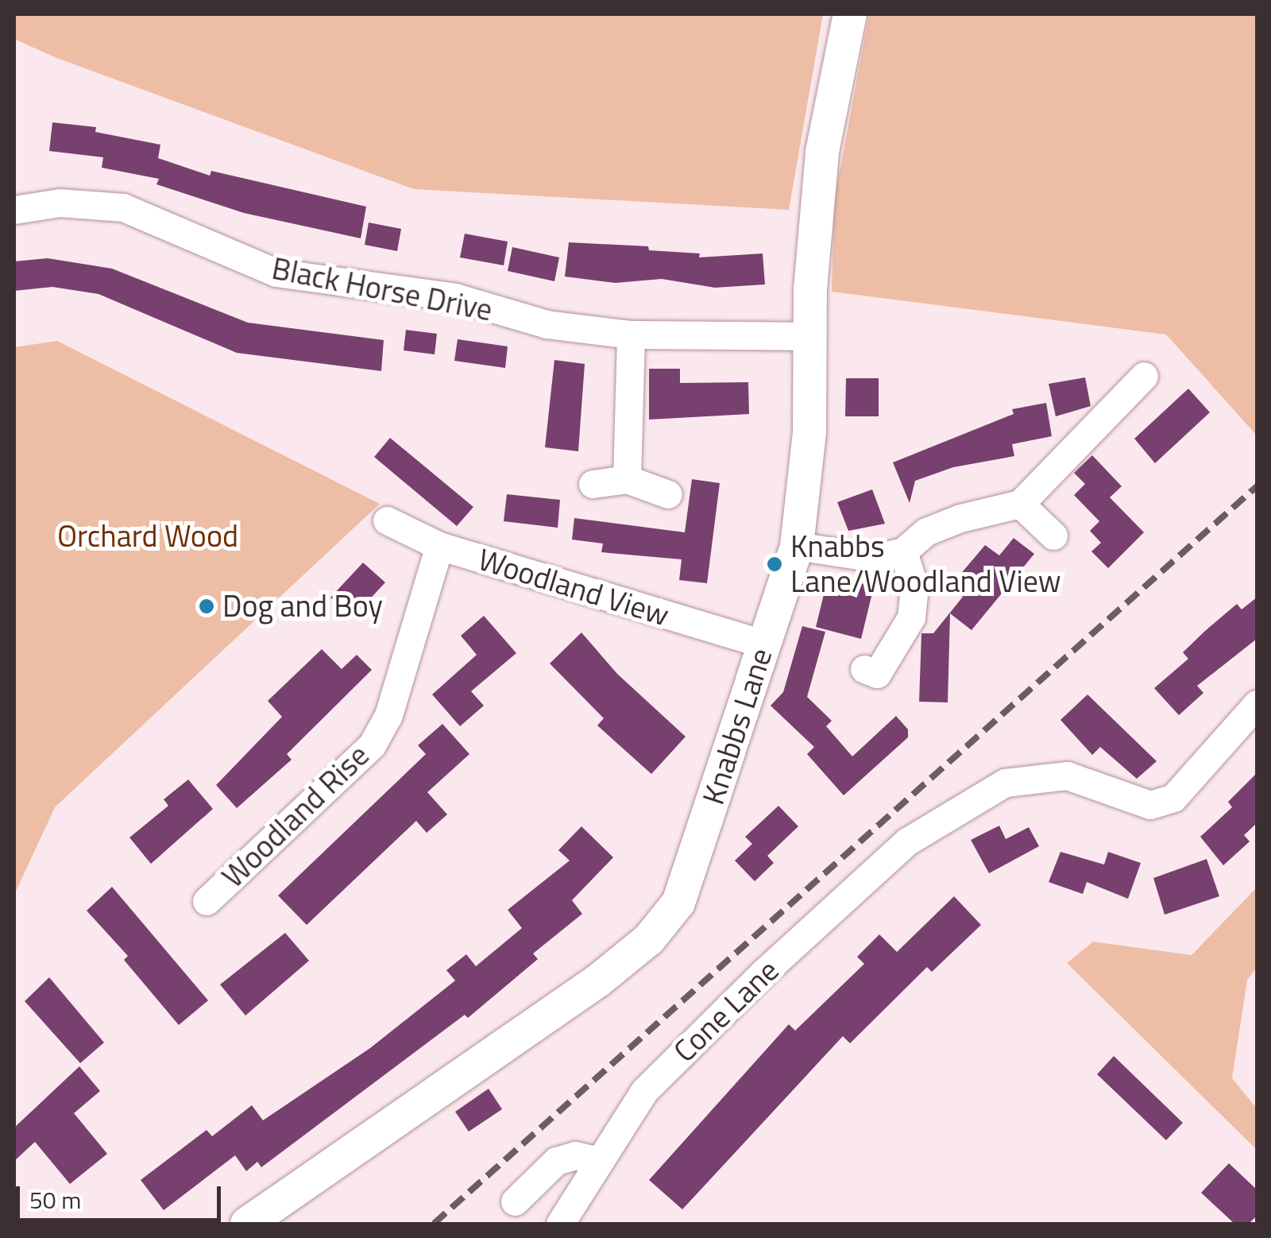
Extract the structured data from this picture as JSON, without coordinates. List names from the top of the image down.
{
  "streets": {
    "main road": ["Knabbs Lane"],
    "street": [
      "Black Horse Drive",
      "Woodland View",
      "Woodland Rise",
      "Cone Lane"
    ]
  },
  "crossings": [
    ["Black Horse Drive", "Knabbs Lane"],
    ["Woodland View", "Knabbs Lane"],
    ["Woodland View", "Woodland Rise"]
  ],
  "parks": ["Orchard Wood"],
  "places": ["Knabbs Lane/Woodland View", "Dog and Boy"],
  "scale_bar": "50 m"
}
